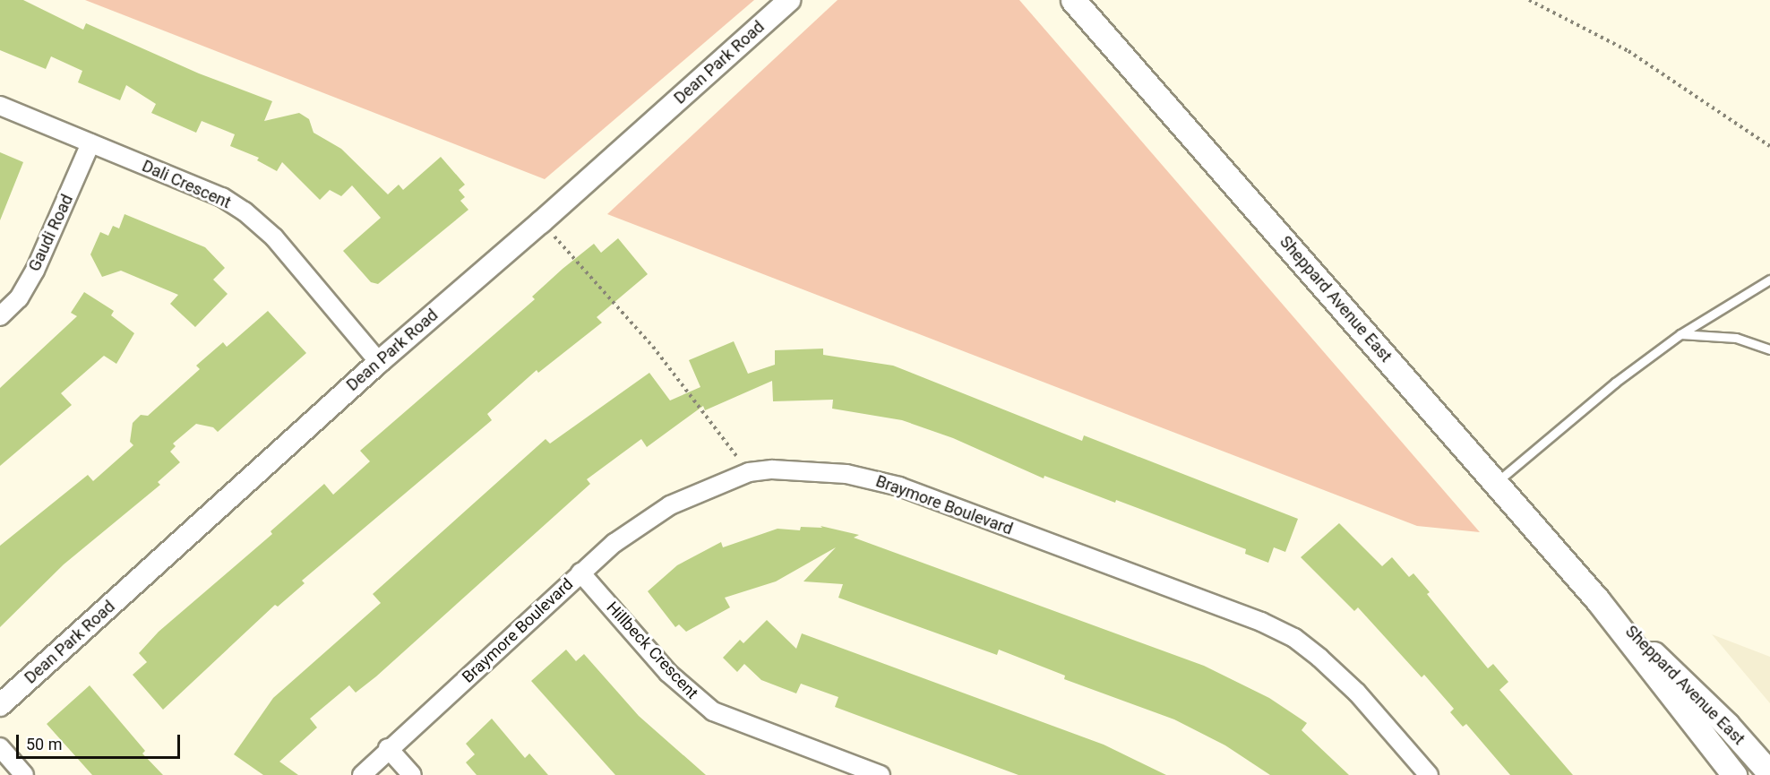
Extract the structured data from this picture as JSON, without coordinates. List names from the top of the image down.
{
  "streets": {
    "main road": ["Sheppard Avenue East"],
    "street": [
      "Dean Park Road",
      "Dali Crescent",
      "Gaudi Road",
      "Braymore Boulevard",
      "Hillbeck Crescent"
    ]
  },
  "crossings": [
    ["Dean Park Road", "Dali Crescent"],
    ["Dali Crescent", "Gaudi Road"],
    ["Braymore Boulevard", "Hillbeck Crescent"]
  ],
  "scale_bar": "50 m"
}
